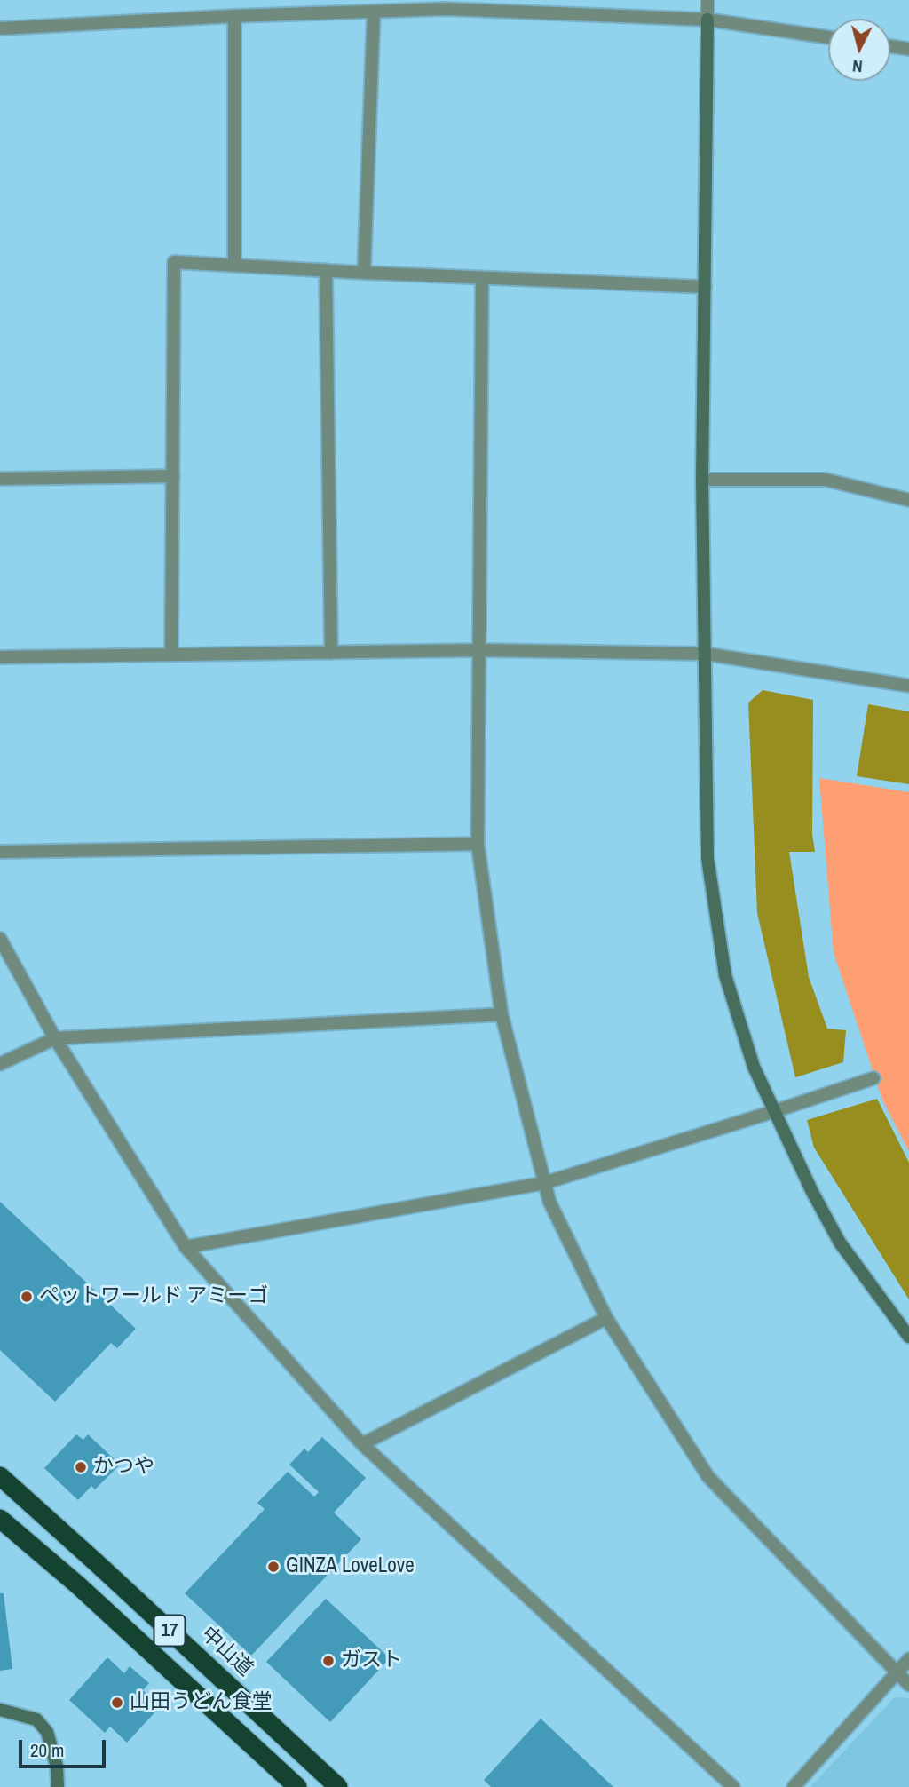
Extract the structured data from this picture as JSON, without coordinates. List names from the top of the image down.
{
  "streets": {
    "highway": ["17", "中山道"]
  },
  "places": [
    "ペットワールド アミーゴ",
    "かつや",
    "GINZA LoveLove",
    "ガスト",
    "山田うどん食堂"
  ],
  "scale_bar": "20 m",
  "north": "bottom"
}
